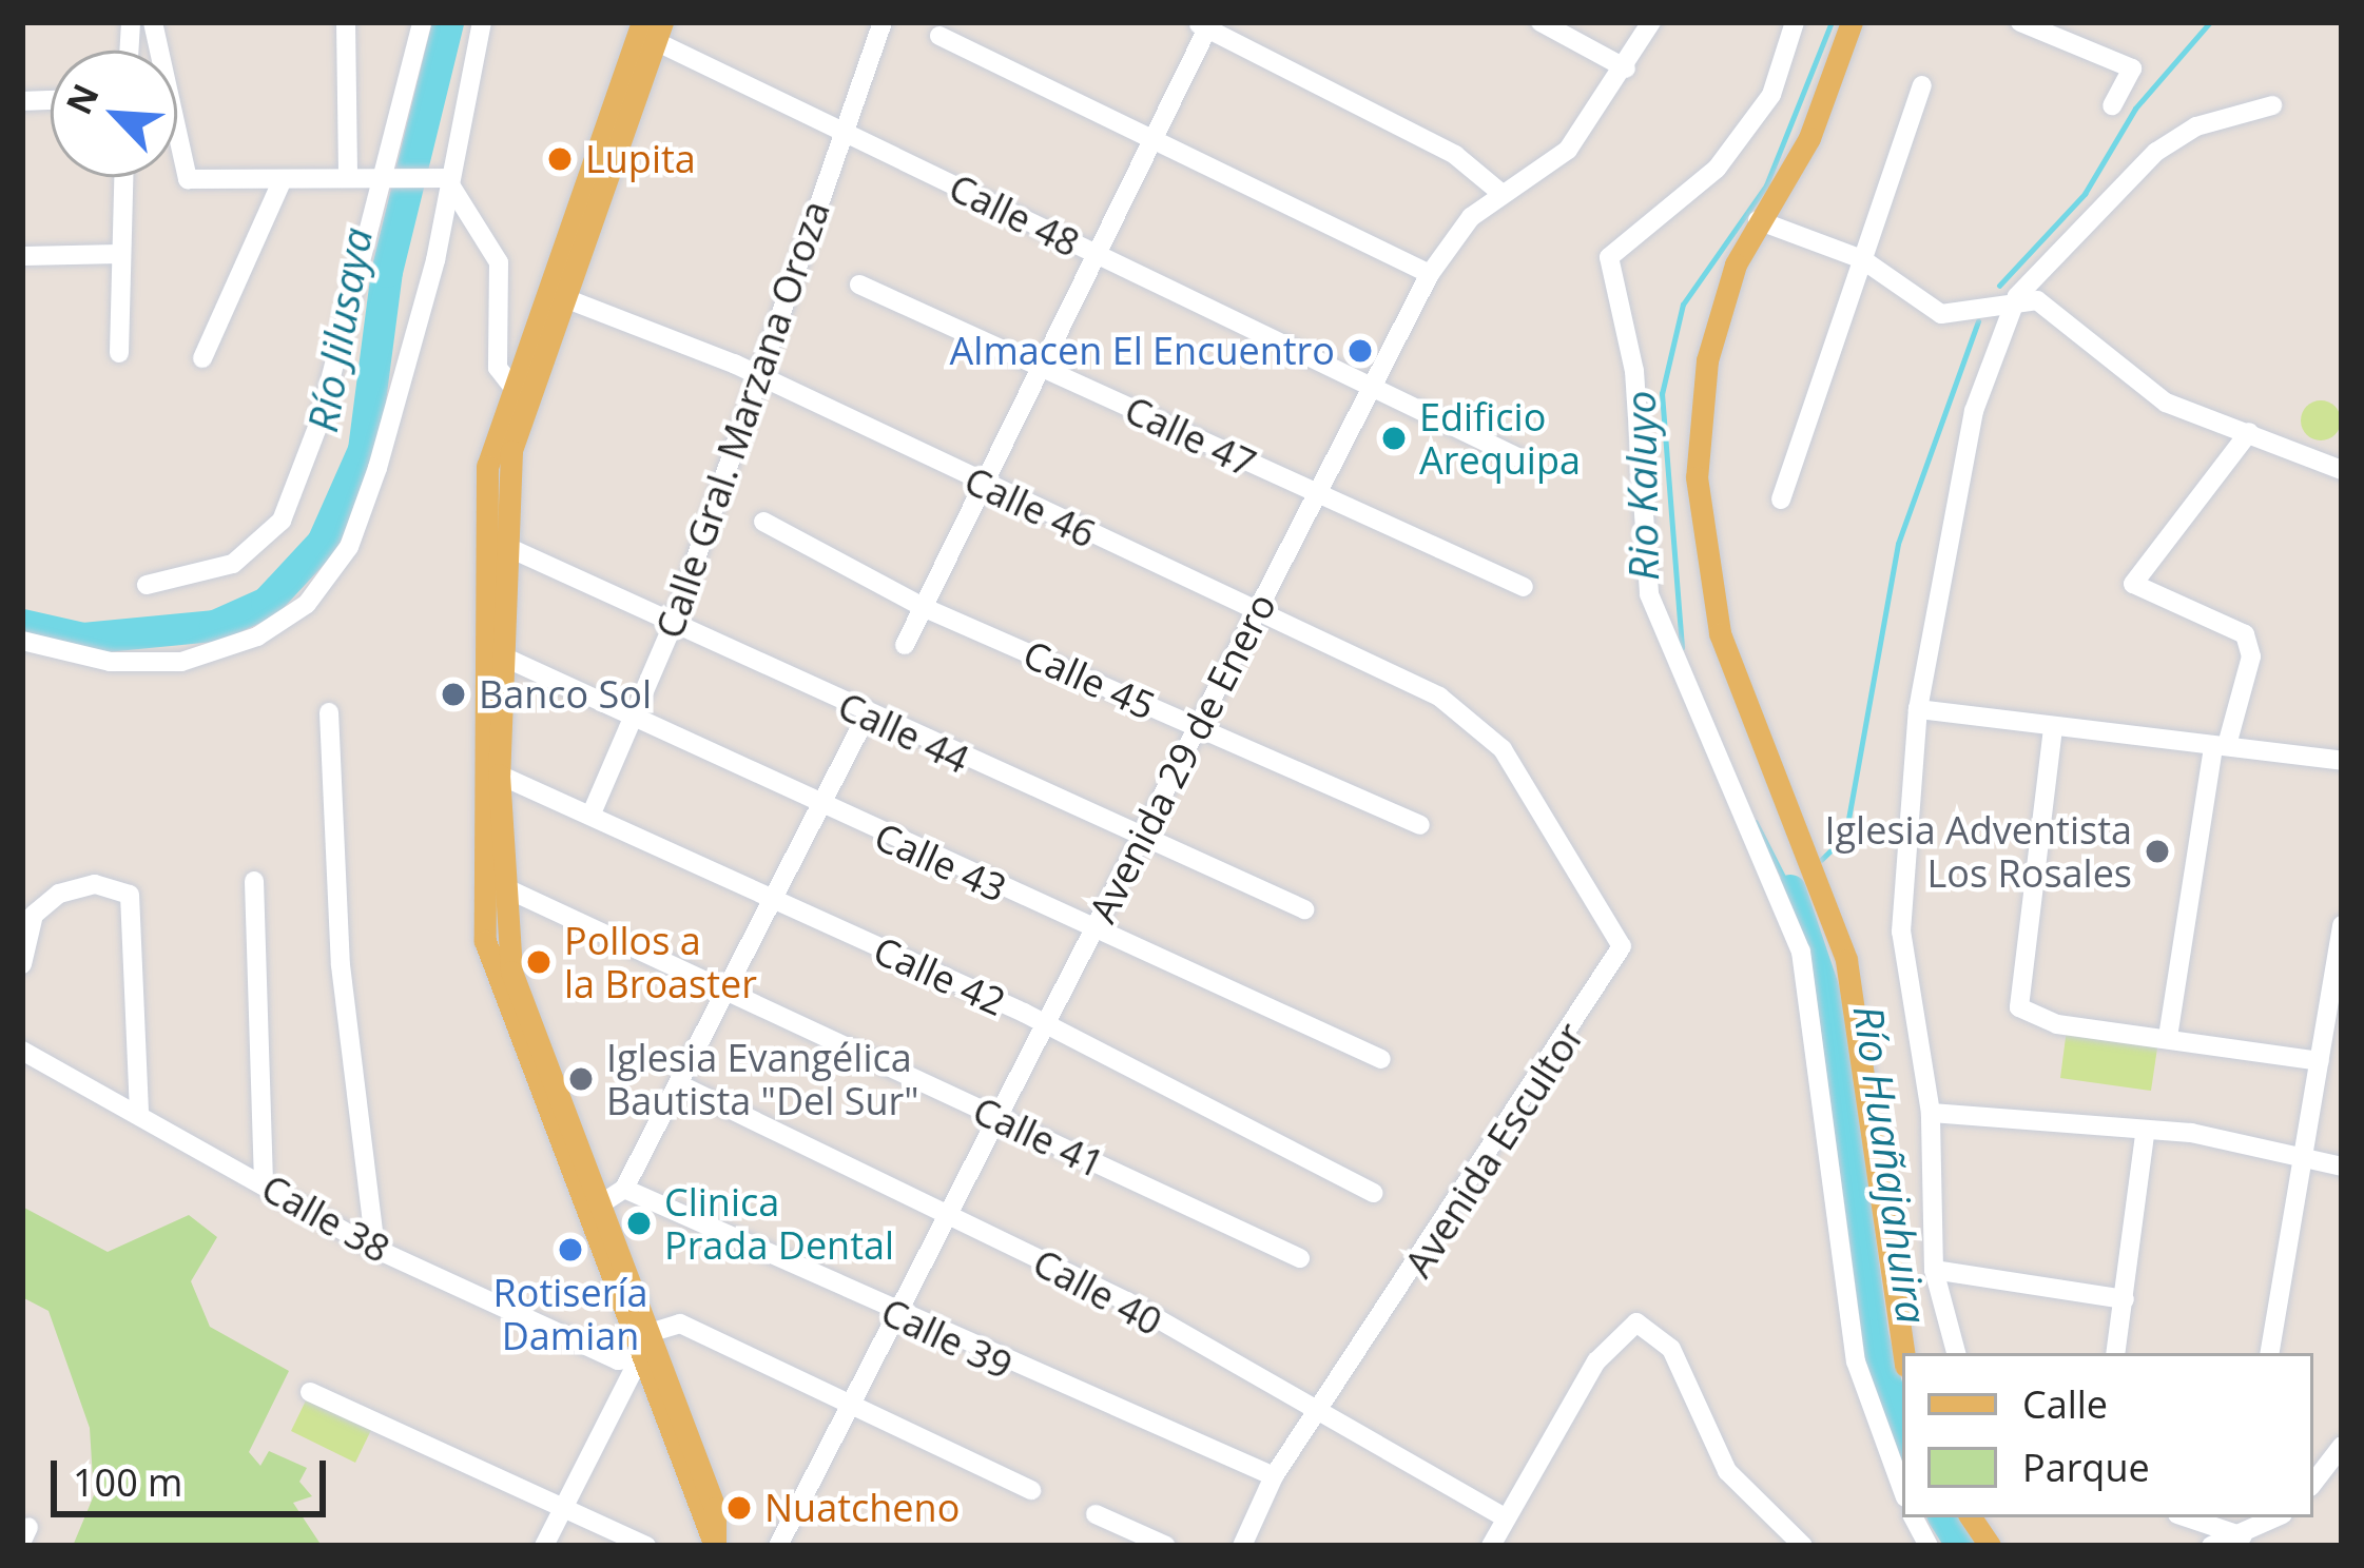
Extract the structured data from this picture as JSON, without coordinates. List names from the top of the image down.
{
  "streets": {
    "street": [
      "Calle 48",
      "Calle Gral. Marzana Oroza",
      "Calle 47",
      "Calle 46",
      "Calle 45",
      "Calle 44",
      "Avenida 29 de Enero",
      "Calle 43",
      "Calle 42",
      "Calle 41",
      "Avenida Escultor",
      "Calle 38",
      "Calle 40",
      "Calle 39"
    ]
  },
  "crossings": [
    ["Calle 48", "Calle Gral. Marzana Oroza"],
    ["Calle 48", "Avenida 29 de Enero"],
    ["Calle Gral. Marzana Oroza", "Calle 46"],
    ["Calle Gral. Marzana Oroza", "Calle 44"],
    ["Calle Gral. Marzana Oroza", "Calle 43"],
    ["Calle Gral. Marzana Oroza", "Calle 42"],
    ["Calle 47", "Avenida 29 de Enero"],
    ["Calle 46", "Avenida 29 de Enero"],
    ["Calle 46", "Avenida Escultor"],
    ["Calle 45", "Avenida 29 de Enero"],
    ["Calle 44", "Avenida 29 de Enero"],
    ["Avenida 29 de Enero", "Calle 43"],
    ["Avenida 29 de Enero", "Calle 42"],
    ["Avenida 29 de Enero", "Calle 41"],
    ["Avenida 29 de Enero", "Calle 40"],
    ["Avenida 29 de Enero", "Calle 39"],
    ["Avenida Escultor", "Calle 40"],
    ["Avenida Escultor", "Calle 39"]
  ],
  "water": ["Río Jilusaya", "Rio Kaluyo", "Río Huañajahuira"],
  "places": [
    "Lupita",
    "Almacen El Encuentro",
    "Edificio Arequipa",
    "Banco Sol",
    "Iglesia Adventista Los Rosales",
    "Pollos a la Broaster",
    "Iglesia Evangélica Bautista \"Del Sur\"",
    "Clinica Prada Dental",
    "Rotisería Damian",
    "Nuatcheno"
  ],
  "legend": ["Calle", "Parque"],
  "scale_bar": "100 m",
  "north": "top left"
}
